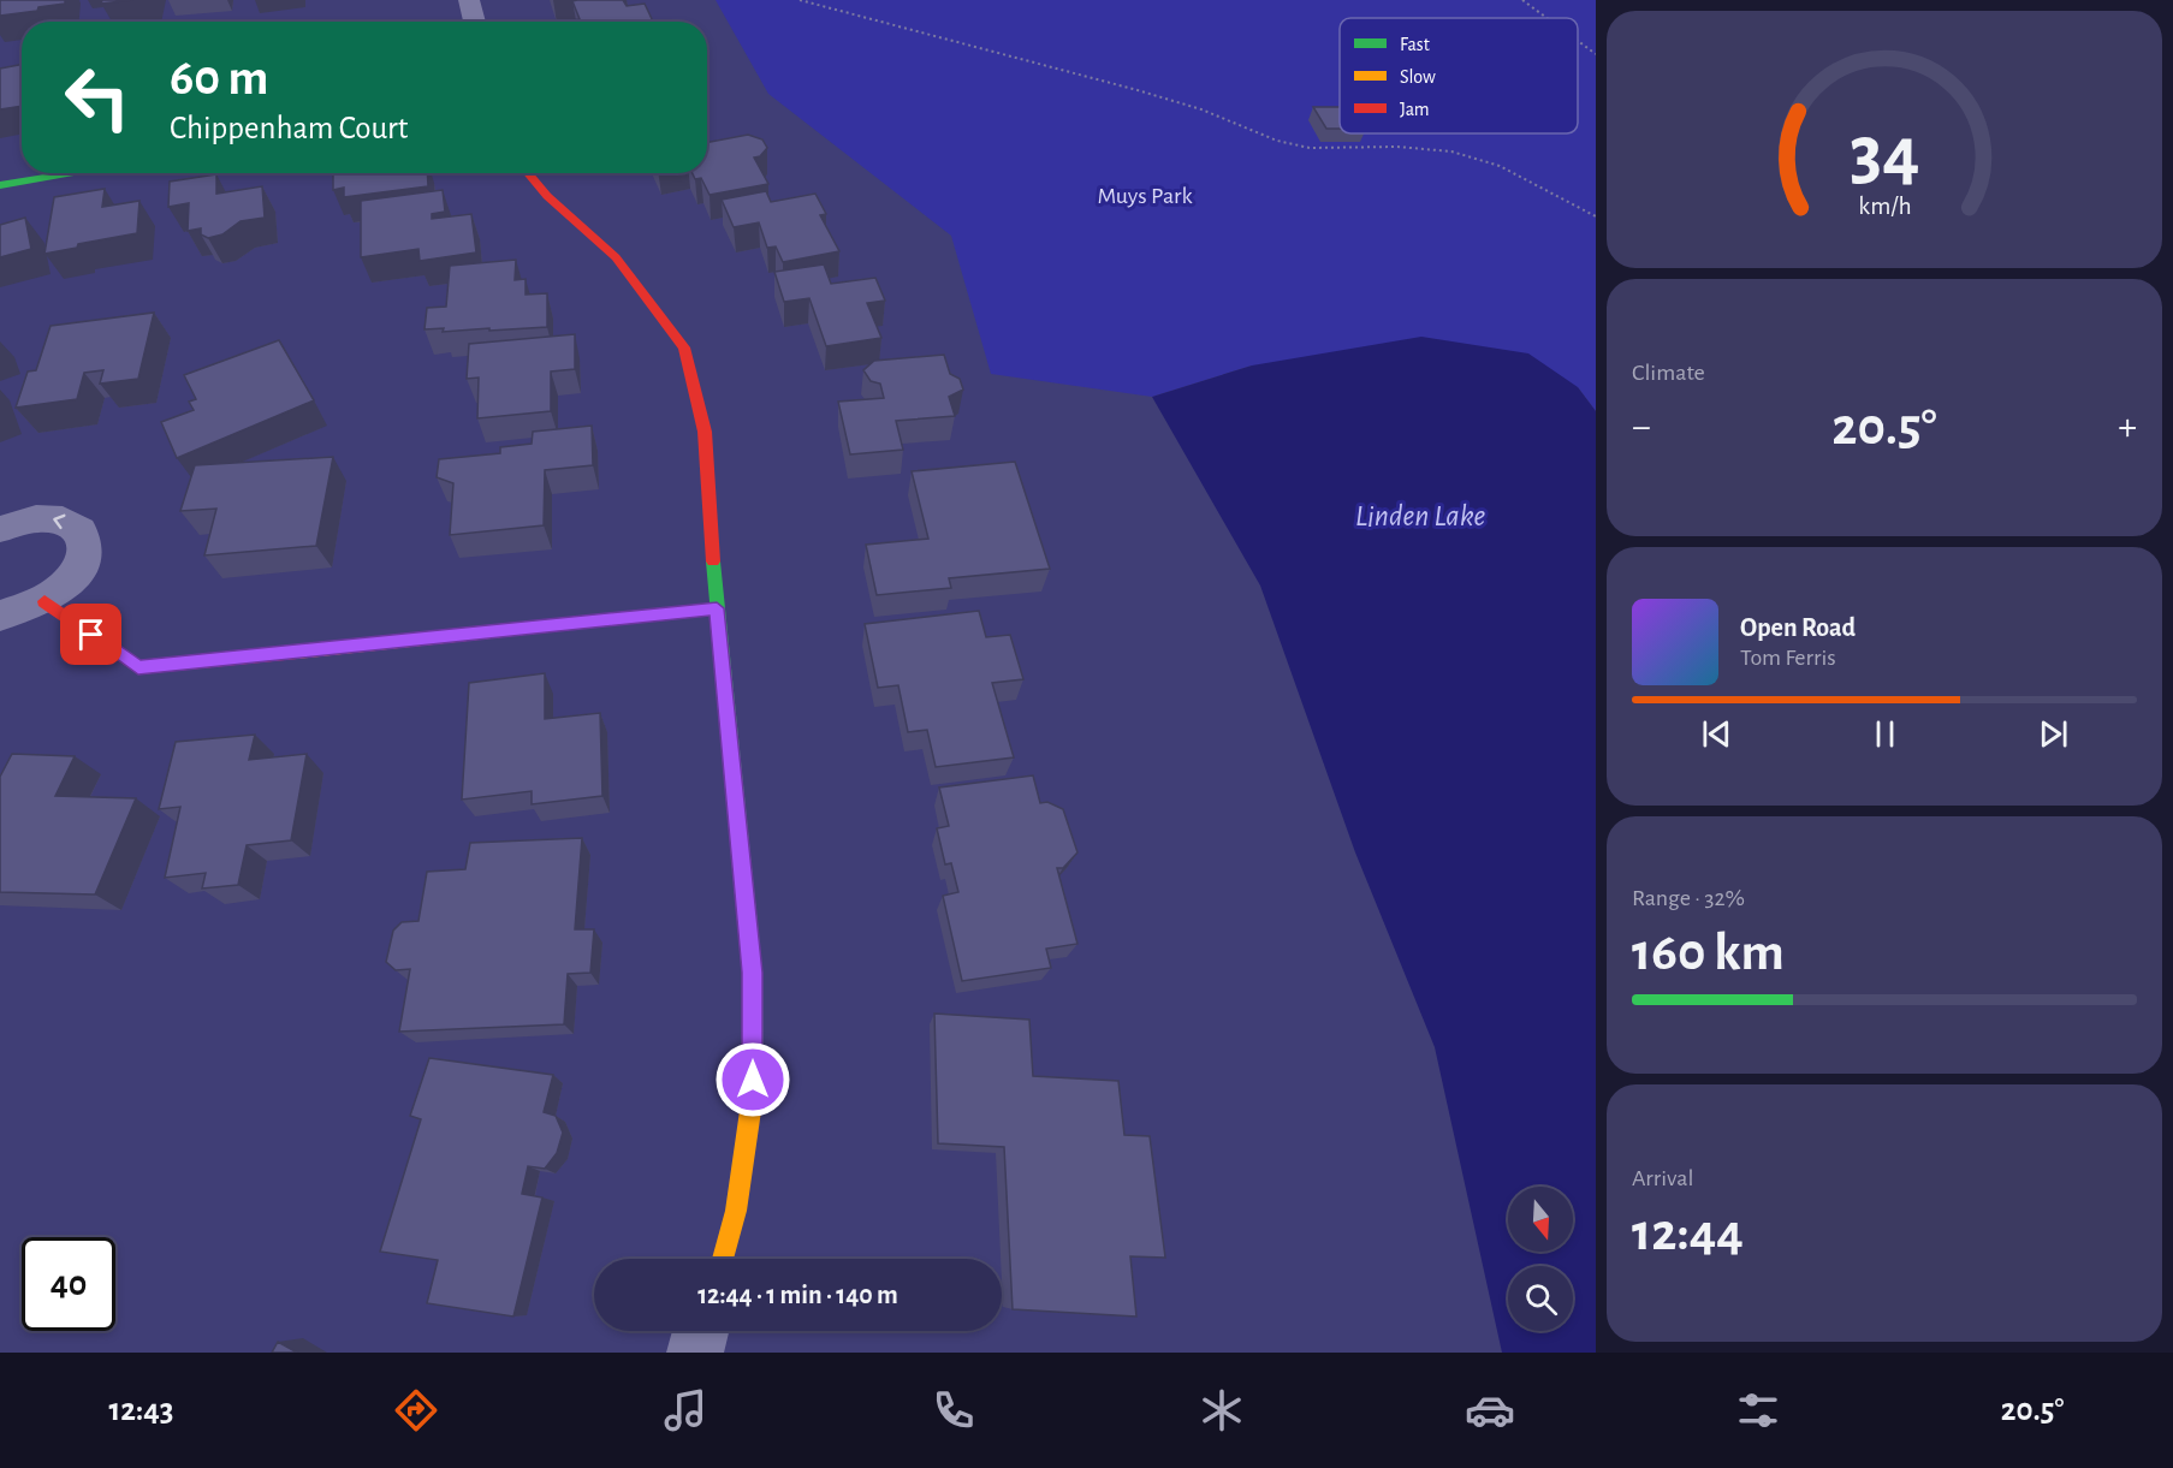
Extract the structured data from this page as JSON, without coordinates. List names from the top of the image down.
{
  "water": ["Linden Lake"],
  "parks": ["Muys Park"],
  "legend": ["Fast", "Slow", "Jam"],
  "north": "bottom",
  "page": {
    "turn": ["60 m", "Chippenham Court"],
    "tile": [
      "Climate",
      ["Range · 32%", "160 km"],
      ["Arrival", "12:44"]
    ],
    "heat": ["−", "20.5°", "+"],
    "song": ["Open Road", "Tom Ferris"],
    "limit": "40",
    "trip": "12:44 · 1 min · 140 m",
    "tabs": ["12:43", "20.5°"],
    "gauge": ["34", "km/h"]
  }
}
